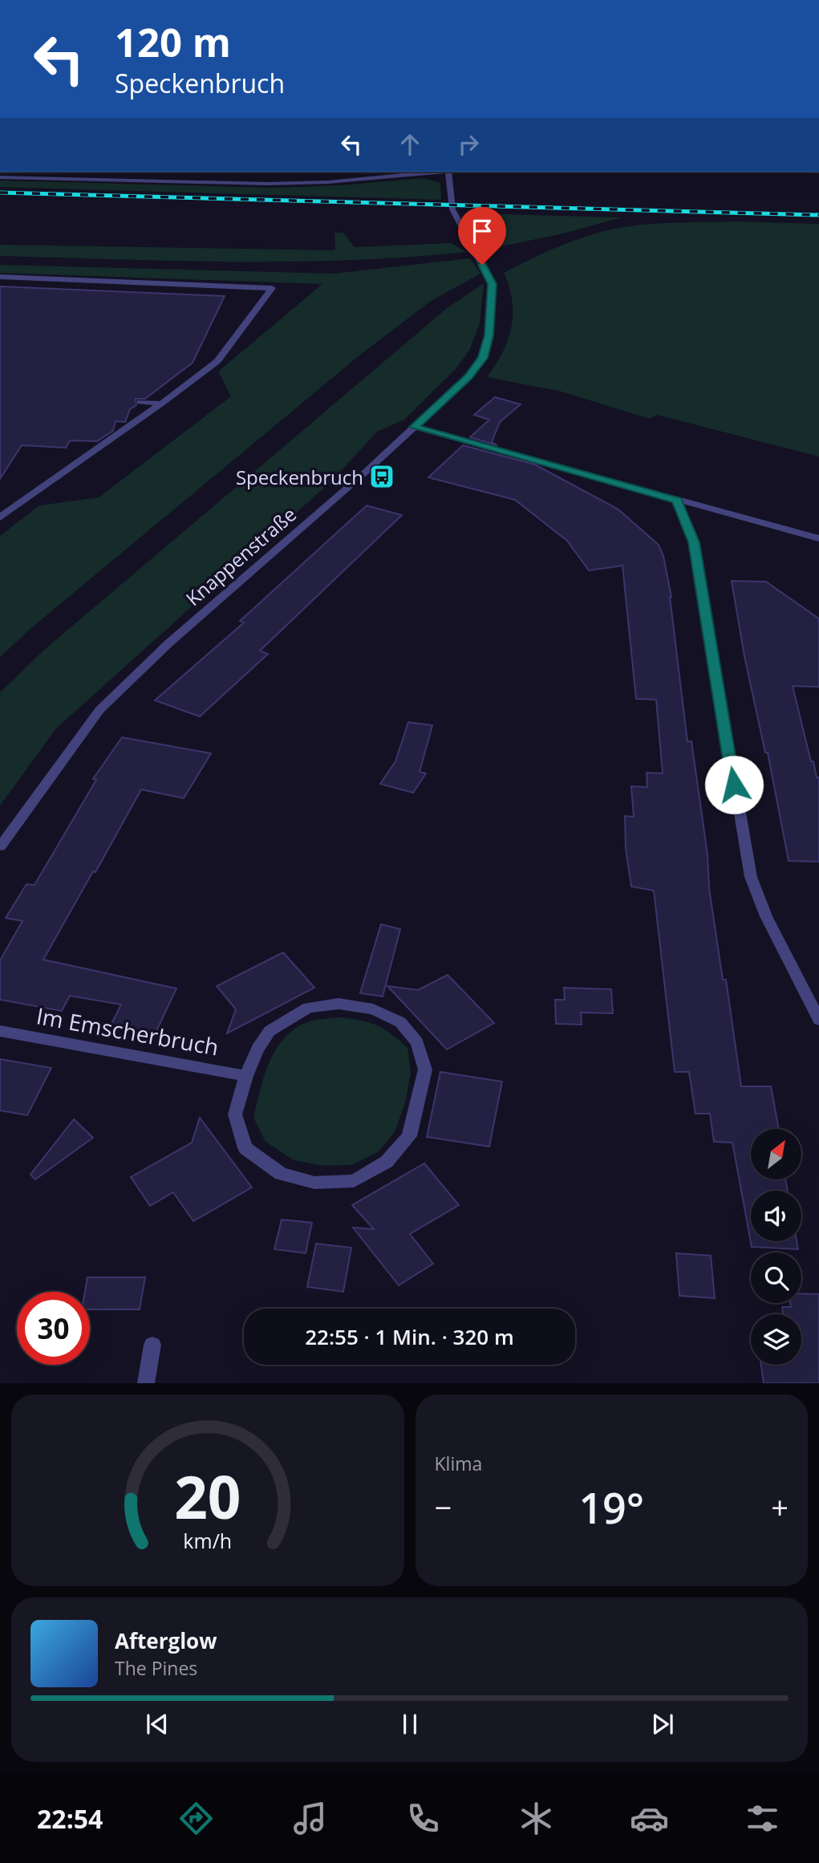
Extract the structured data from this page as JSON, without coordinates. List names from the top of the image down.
{
  "streets": {
    "street": ["Knappenstraße", "Im Emscherbruch"]
  },
  "places": {
    "bus stop": ["Speckenbruch"]
  },
  "north": "top right",
  "page": {
    "turn": ["120 m", "Speckenbruch"],
    "limit": "30",
    "trip": "22:55 · 1 Min. · 320 m",
    "tile": "Klima",
    "heat": ["−", "19°", "+"],
    "song": ["Afterglow", "The Pines"],
    "tabs": "22:54",
    "gauge": ["20", "km/h"]
  }
}
